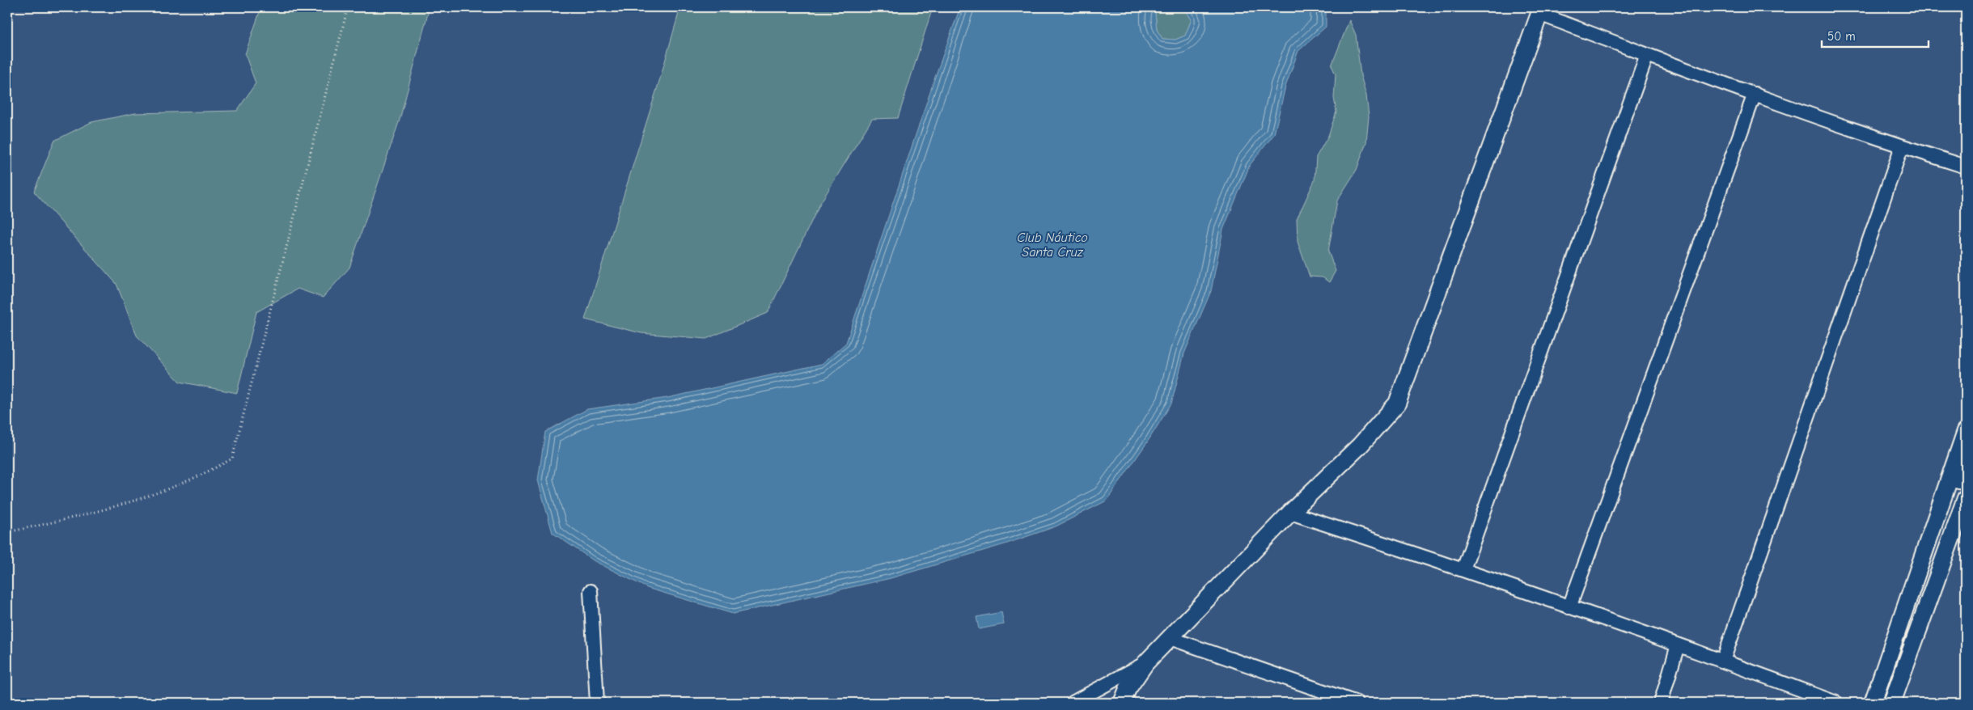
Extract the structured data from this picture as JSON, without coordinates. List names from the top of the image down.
{
  "water": ["Club Náutico Santa Cruz"],
  "scale_bar": "50 m"
}
